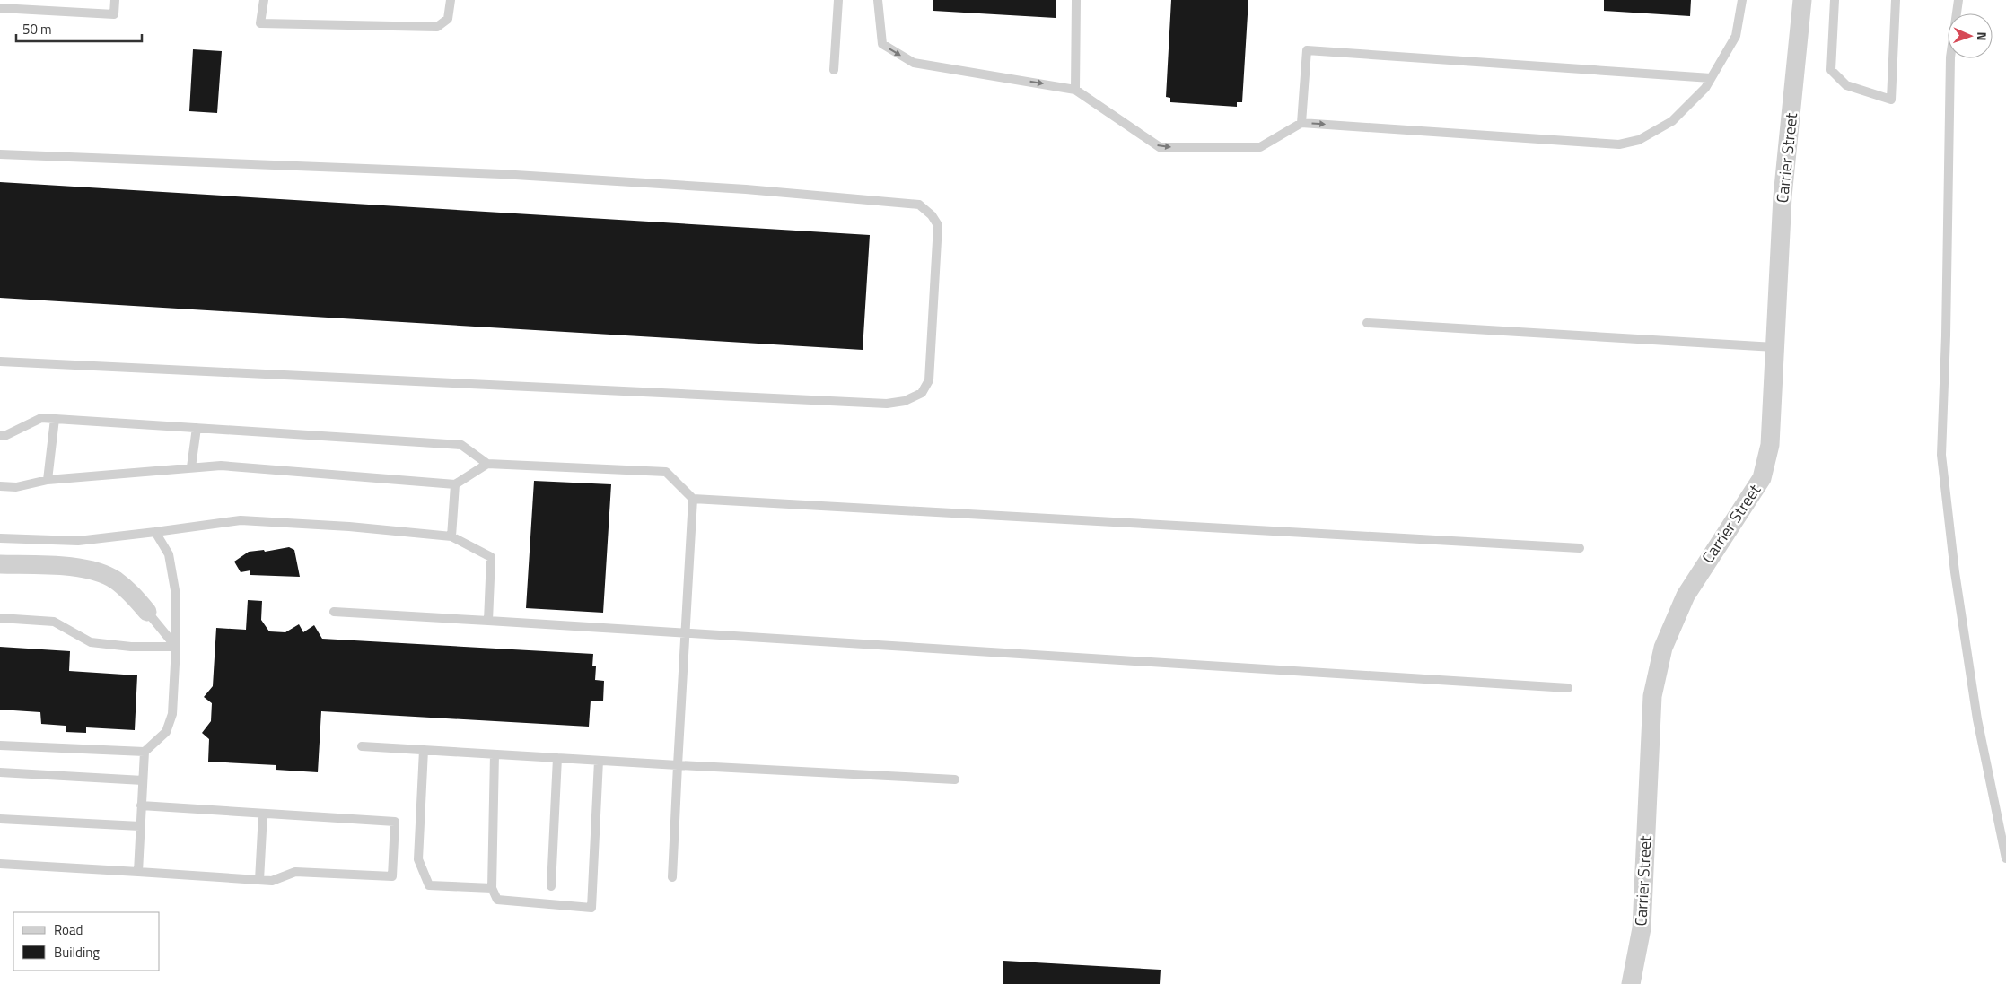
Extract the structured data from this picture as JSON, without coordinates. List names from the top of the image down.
{
  "streets": {
    "street": ["Carrier Street"]
  },
  "legend": ["Road", "Building"],
  "scale_bar": "50 m",
  "north": "right"
}
